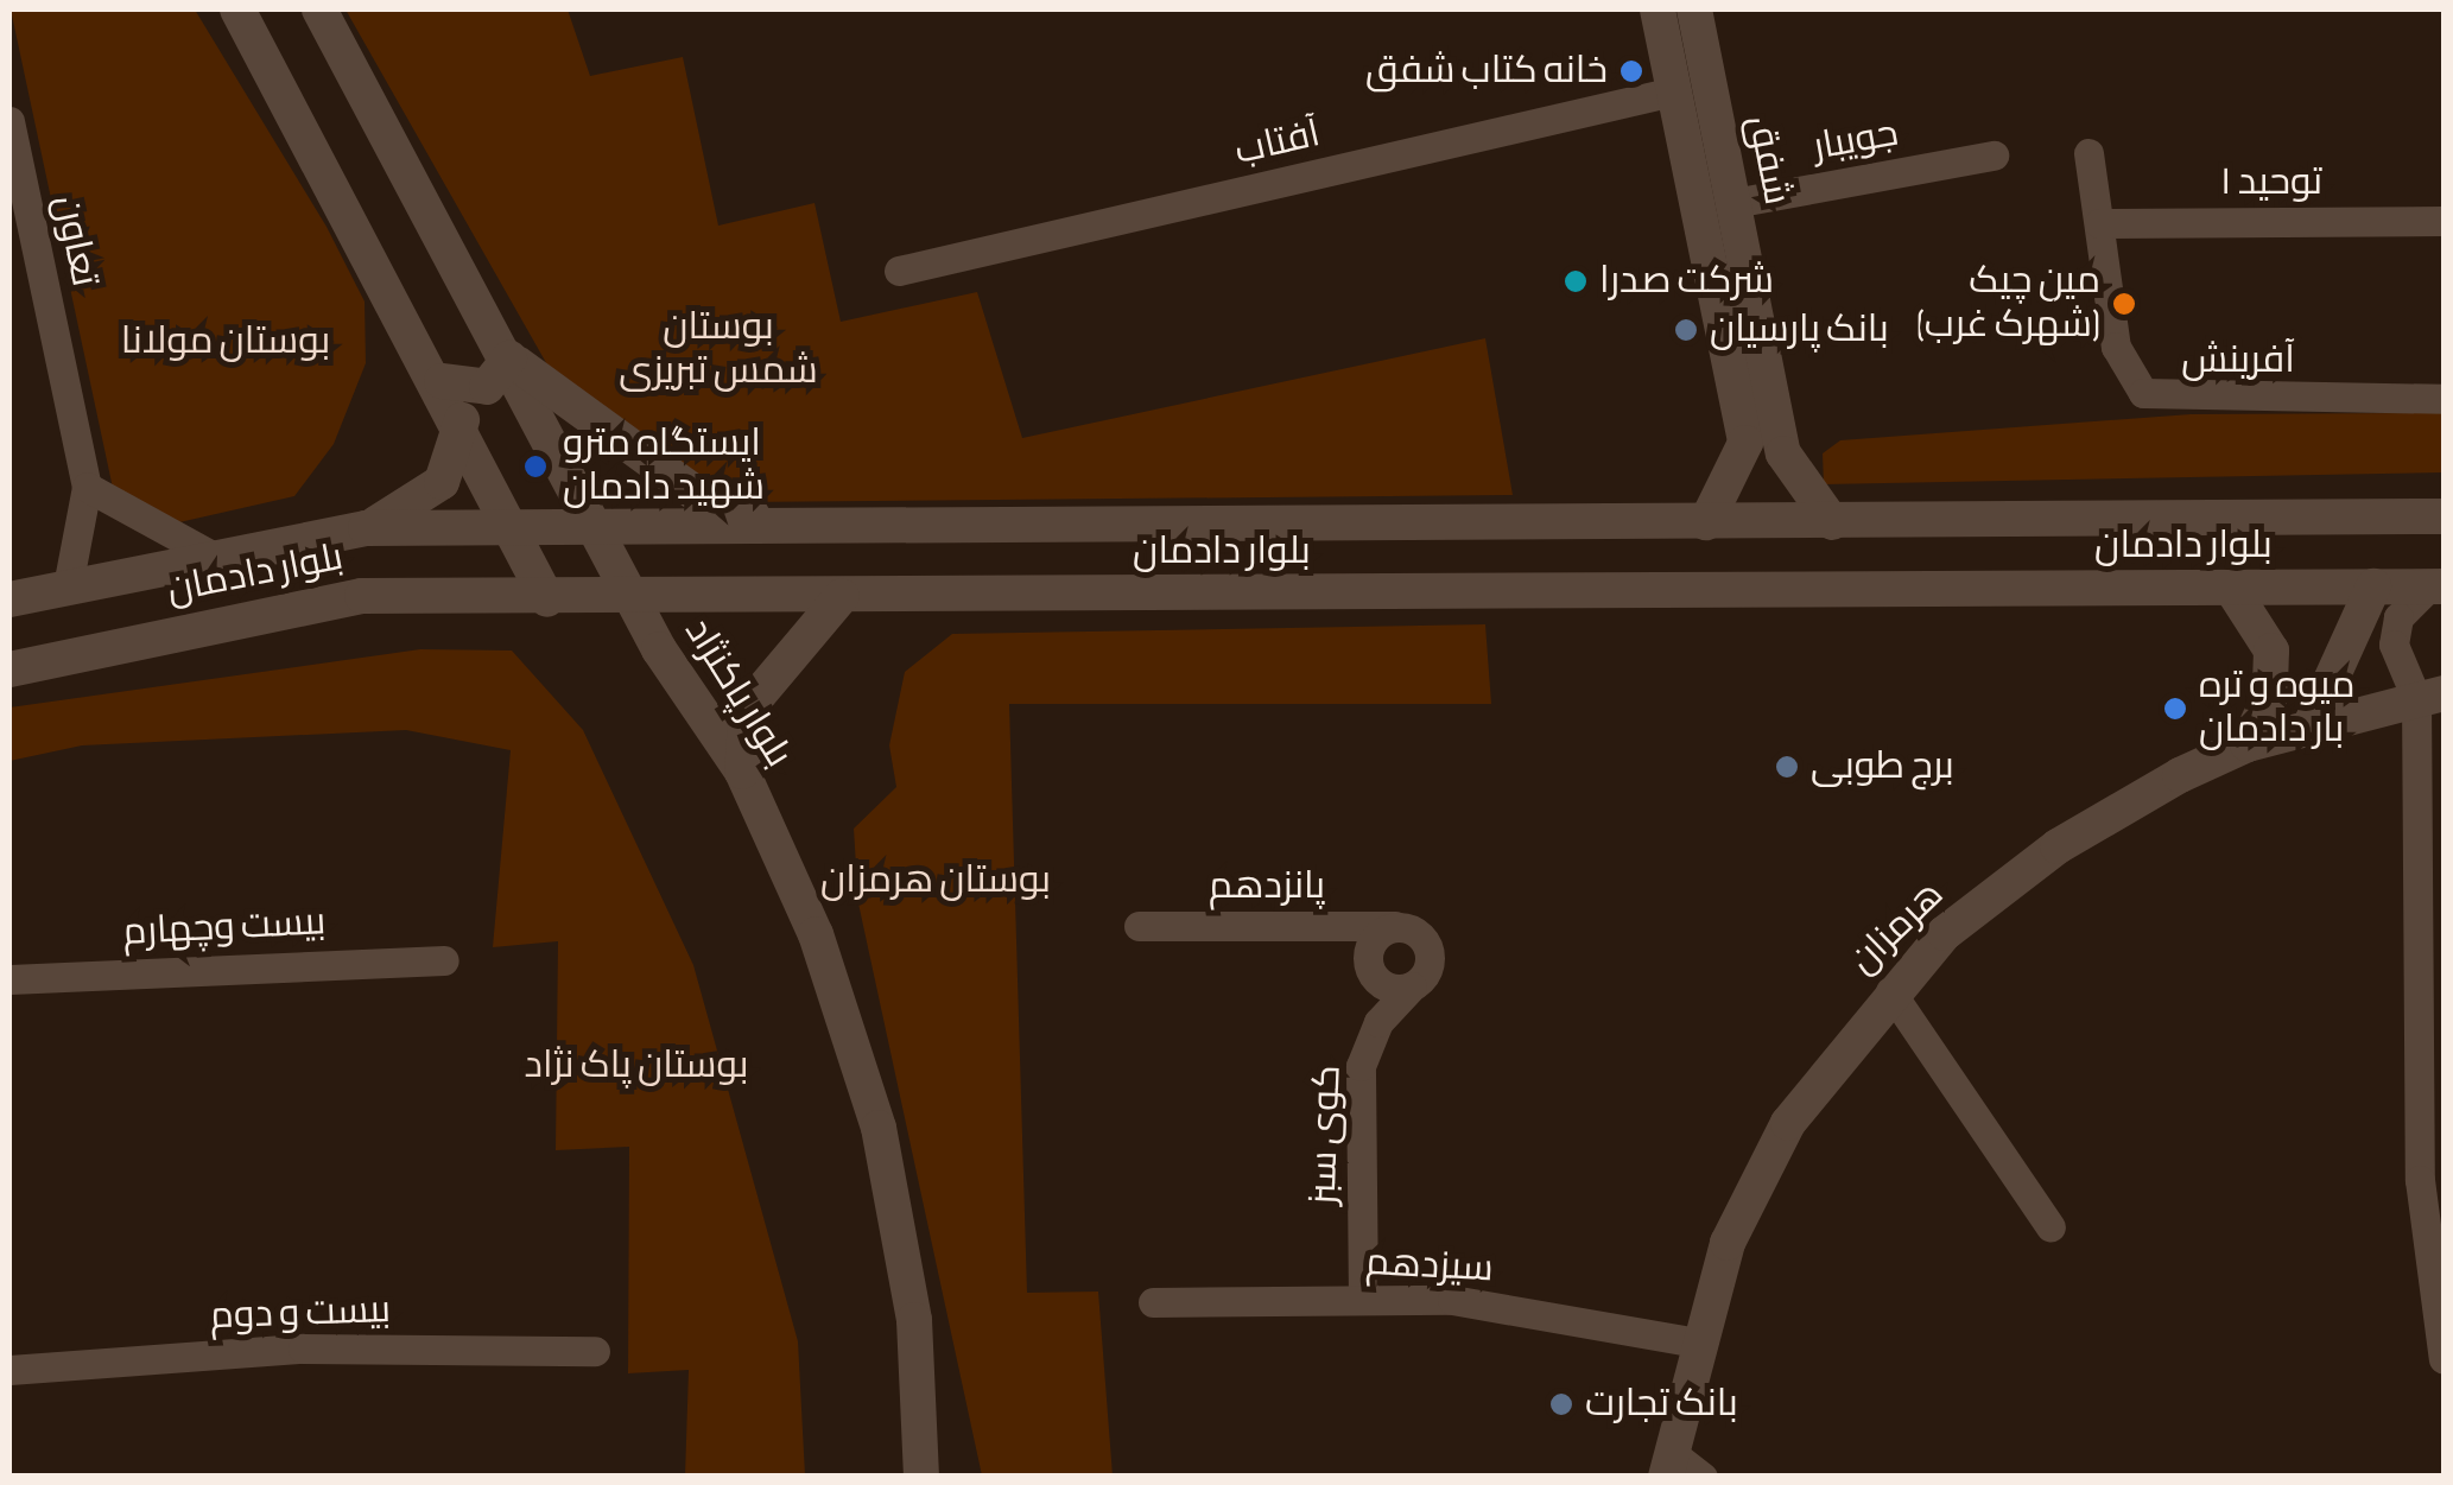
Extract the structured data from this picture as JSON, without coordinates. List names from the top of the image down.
{
  "streets": {
    "main road": [
      "شفق",
      "بلوار دادمان",
      "بلوار پاکنژاد",
      "هرمزان"
    ],
    "street": [
      "جویبار",
      "آفتاب",
      "توحید ۱",
      "تعاون",
      "آفرینش",
      "پانزدهم",
      "بیست وچهارم",
      "کوی سبز",
      "سیزدهم",
      "بیست و دوم"
    ]
  },
  "crossings": [
    ["جویبار", "شفق"],
    ["آفتاب", "شفق"],
    ["شفق", "بلوار دادمان"],
    ["توحید ۱", "آفرینش"],
    ["تعاون", "بلوار دادمان"],
    ["بلوار دادمان", "بلوار پاکنژاد"],
    ["پانزدهم", "کوی سبز"],
    ["هرمزان", "سیزدهم"],
    ["کوی سبز", "سیزدهم"]
  ],
  "parks": [
    "بوستان شمس تبریزی",
    "بوستان مولانا",
    "بوستان هرمزان",
    "بوستان پاک نژاد"
  ],
  "places": [
    "خانه کتاب شفق",
    "شرکت صدرا",
    "مین چیک (شهرک غرب)",
    "بانک پارسیان",
    "ایستگاه مترو شهید دادمان",
    "میوه و تره بار دادمان",
    "برج طوبی",
    "بانک تجارت"
  ]
}
